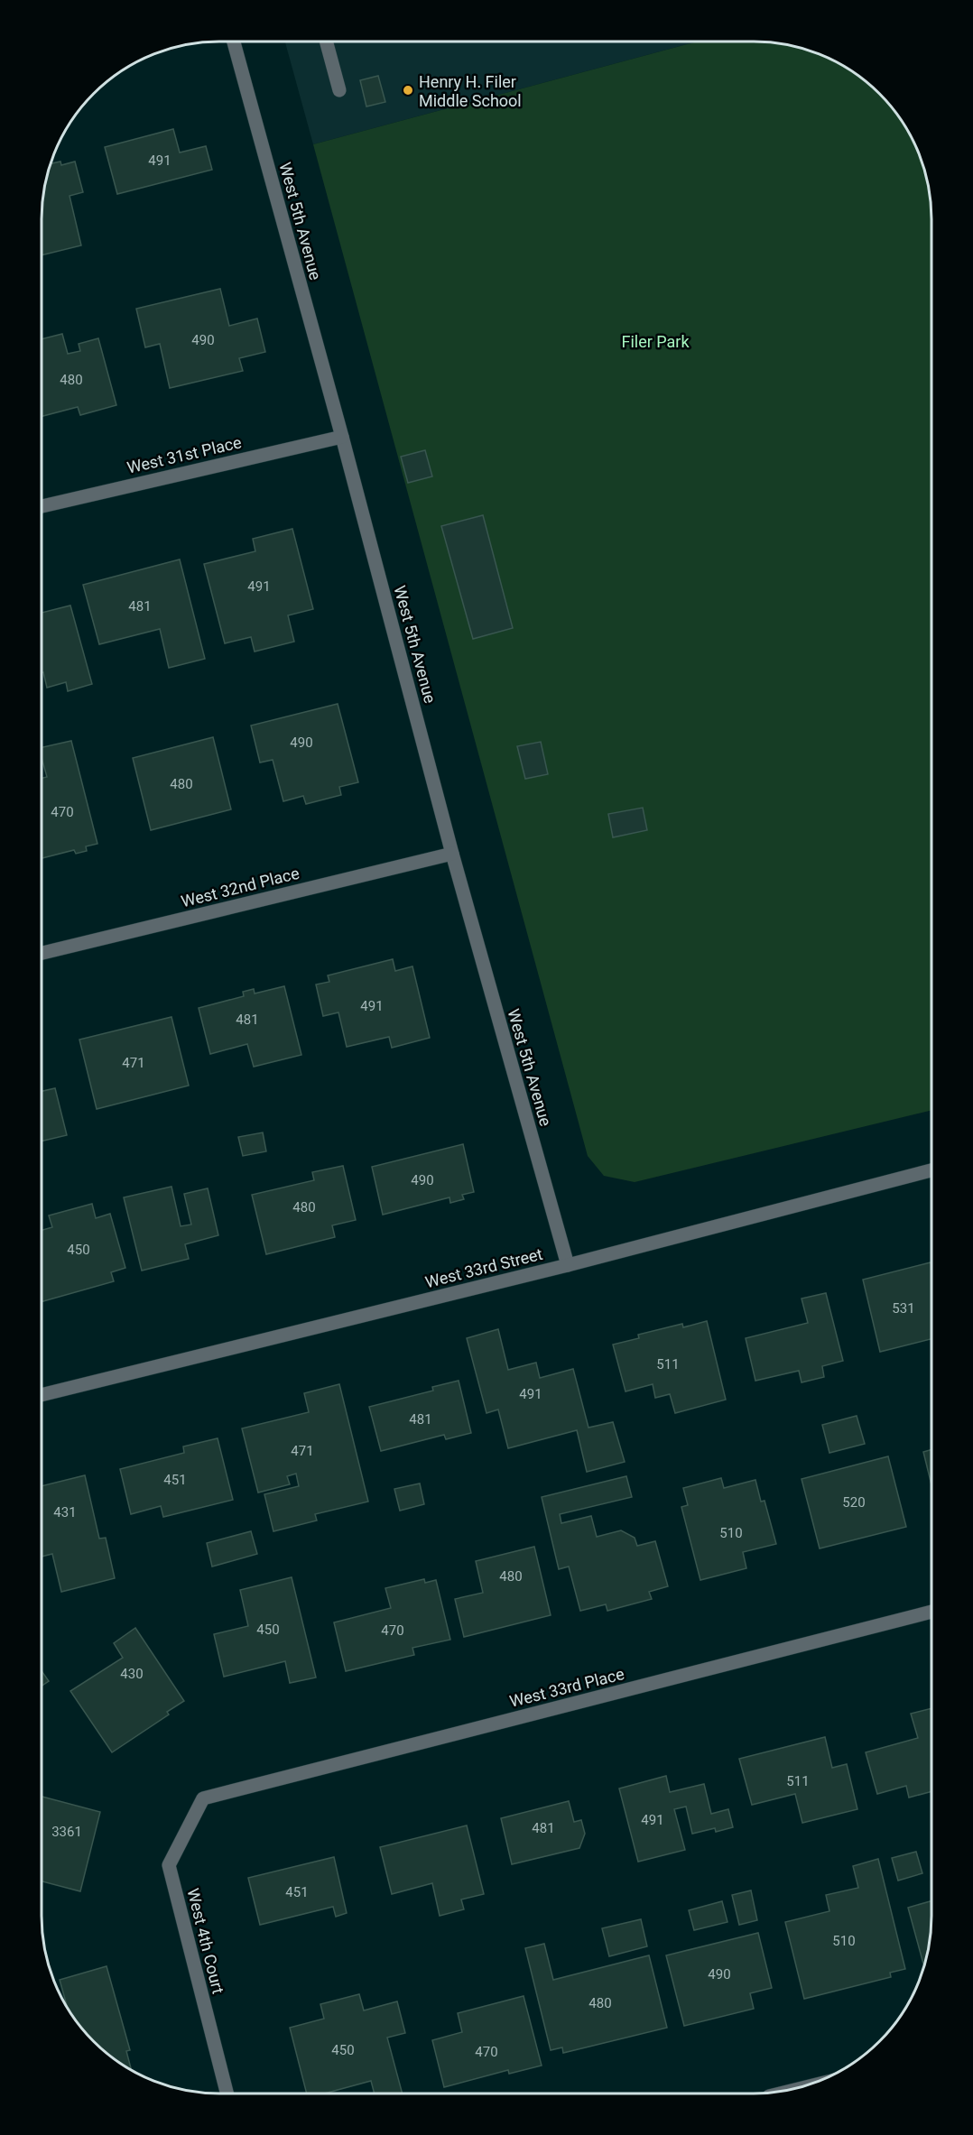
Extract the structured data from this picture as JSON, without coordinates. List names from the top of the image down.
{
  "streets": {
    "street": [
      "West 5th Avenue",
      "West 31st Place",
      "West 32nd Place",
      "West 33rd Street",
      "West 33rd Place",
      "West 4th Court"
    ]
  },
  "crossings": [
    ["West 5th Avenue", "West 31st Place"],
    ["West 5th Avenue", "West 32nd Place"],
    ["West 5th Avenue", "West 33rd Street"],
    ["West 33rd Place", "West 4th Court"]
  ],
  "parks": ["Filer Park"],
  "places": ["Henry H. Filer Middle School"],
  "house_numbers": [
    "491",
    "490",
    "480",
    "491",
    "481",
    "490",
    "480",
    "470",
    "491",
    "481",
    "471",
    "490",
    "480",
    "450",
    "531",
    "511",
    "491",
    "481",
    "471",
    "451",
    "520",
    "431",
    "510",
    "480",
    "450",
    "470",
    "430",
    "511",
    "491",
    "481",
    "3361",
    "451",
    "510",
    "490",
    "480",
    "450",
    "470"
  ]
}
